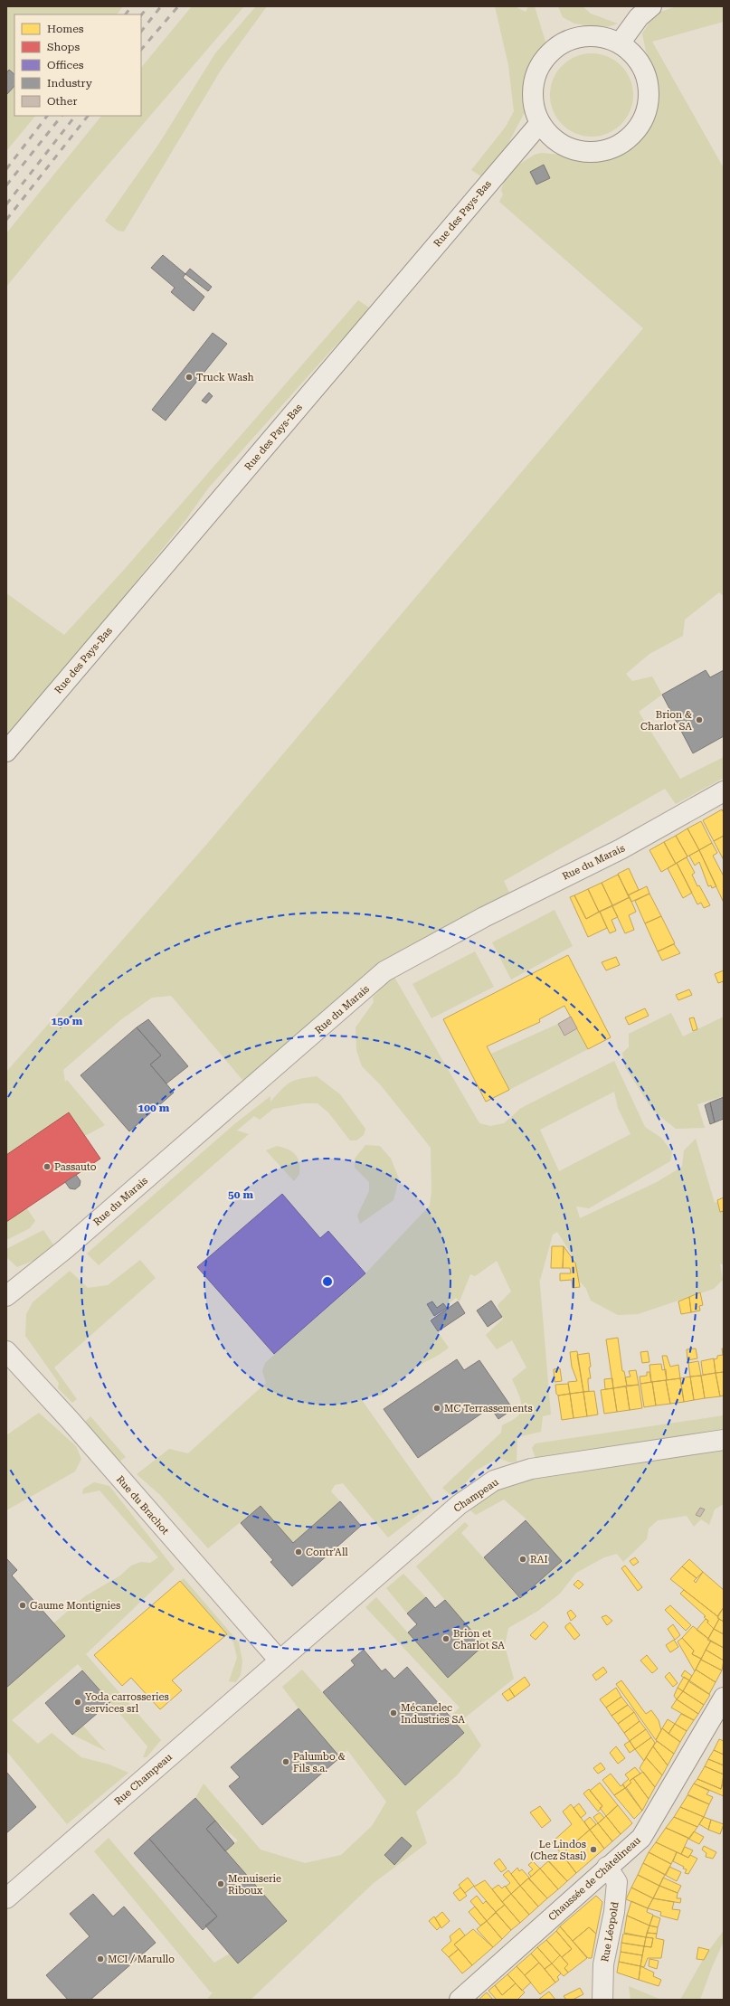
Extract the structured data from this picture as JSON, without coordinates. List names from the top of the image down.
{
  "streets": {
    "street": [
      "Rue des Pays-Bas",
      "Rue du Marais",
      "Champeau",
      "Rue du Brachot",
      "Rue Champeau",
      "Chaussée de Châtelineau",
      "Rue Léopold"
    ]
  },
  "crossings": [
    ["Champeau", "Rue du Brachot"],
    ["Champeau", "Rue Champeau"],
    ["Rue du Brachot", "Rue Champeau"],
    ["Chaussée de Châtelineau", "Rue Léopold"]
  ],
  "places": [
    "Truck Wash",
    "Brion & Charlot SA",
    "Passauto",
    "MC Terrassements",
    "Contr'All",
    "RAI",
    "Gaume Montignies",
    "Brion et Charlot SA",
    "Yoda carrosseries services srl",
    "Mécanelec Industries SA",
    "Palumbo & Fils s.a.",
    "Le Lindos (Chez Stasi)",
    "Menuiserie Riboux",
    "MCI / Marullo"
  ],
  "legend": [
    "Homes",
    "Shops",
    "Offices",
    "Industry",
    "Other"
  ],
  "rings": ["150 m", "100 m", "50 m"]
}
